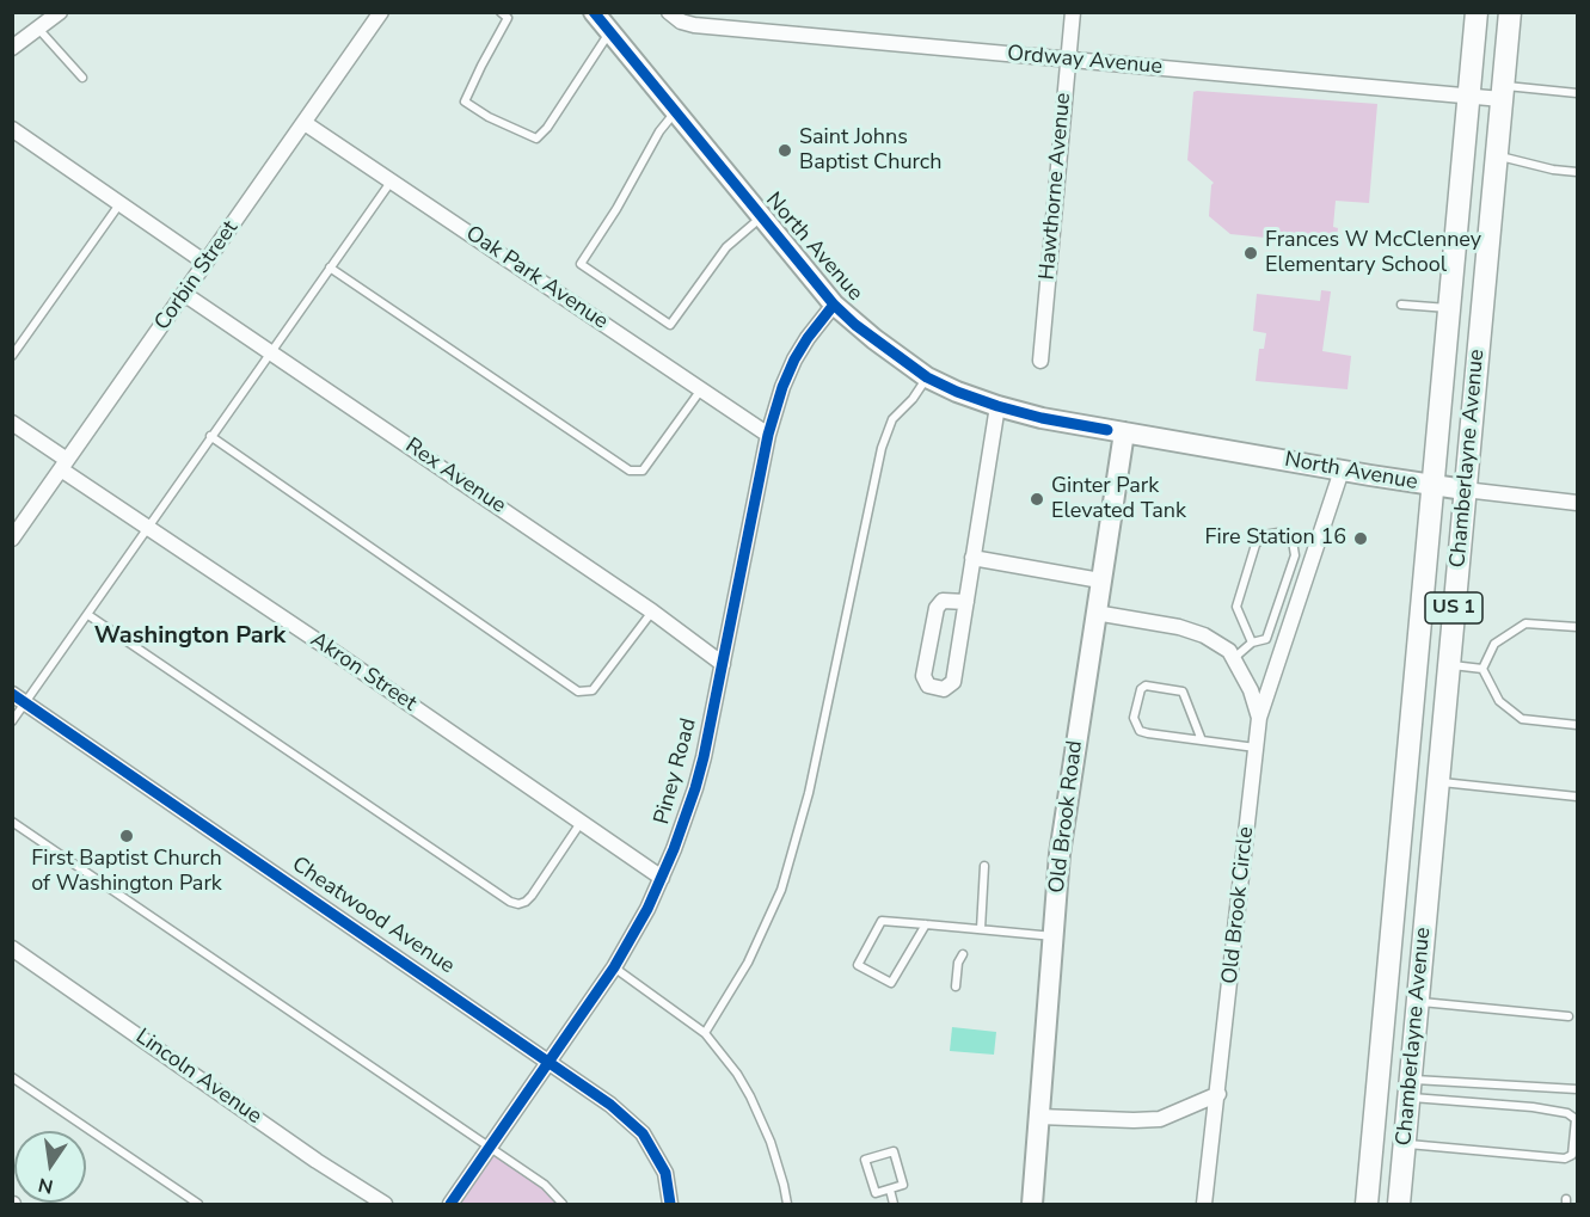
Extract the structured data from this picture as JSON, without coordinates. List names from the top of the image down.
{
  "streets": {
    "main road": ["Chamberlayne Avenue", "US 1"],
    "street": [
      "Ordway Avenue",
      "Hawthorne Avenue",
      "North Avenue",
      "Corbin Street",
      "Oak Park Avenue",
      "Rex Avenue",
      "Akron Street",
      "Piney Road",
      "Old Brook Road",
      "Old Brook Circle",
      "Cheatwood Avenue",
      "Lincoln Avenue"
    ]
  },
  "crossings": [
    ["Ordway Avenue", "Hawthorne Avenue"],
    ["Ordway Avenue", "Chamberlayne Avenue"],
    ["North Avenue", "Chamberlayne Avenue"],
    ["North Avenue", "Piney Road"],
    ["North Avenue", "Old Brook Road"],
    ["North Avenue", "Old Brook Circle"],
    ["Corbin Street", "Oak Park Avenue"],
    ["Corbin Street", "Rex Avenue"],
    ["Corbin Street", "Akron Street"],
    ["Oak Park Avenue", "Piney Road"],
    ["Rex Avenue", "Piney Road"],
    ["Akron Street", "Piney Road"],
    ["Piney Road", "Cheatwood Avenue"],
    ["Old Brook Road", "Old Brook Circle"]
  ],
  "districts": ["Washington Park"],
  "places": [
    "Saint Johns Baptist Church",
    "Frances W McClenney Elementary School",
    "Ginter Park Elevated Tank",
    "Fire Station 16",
    "First Baptist Church of Washington Park"
  ],
  "north": "bottom"
}
